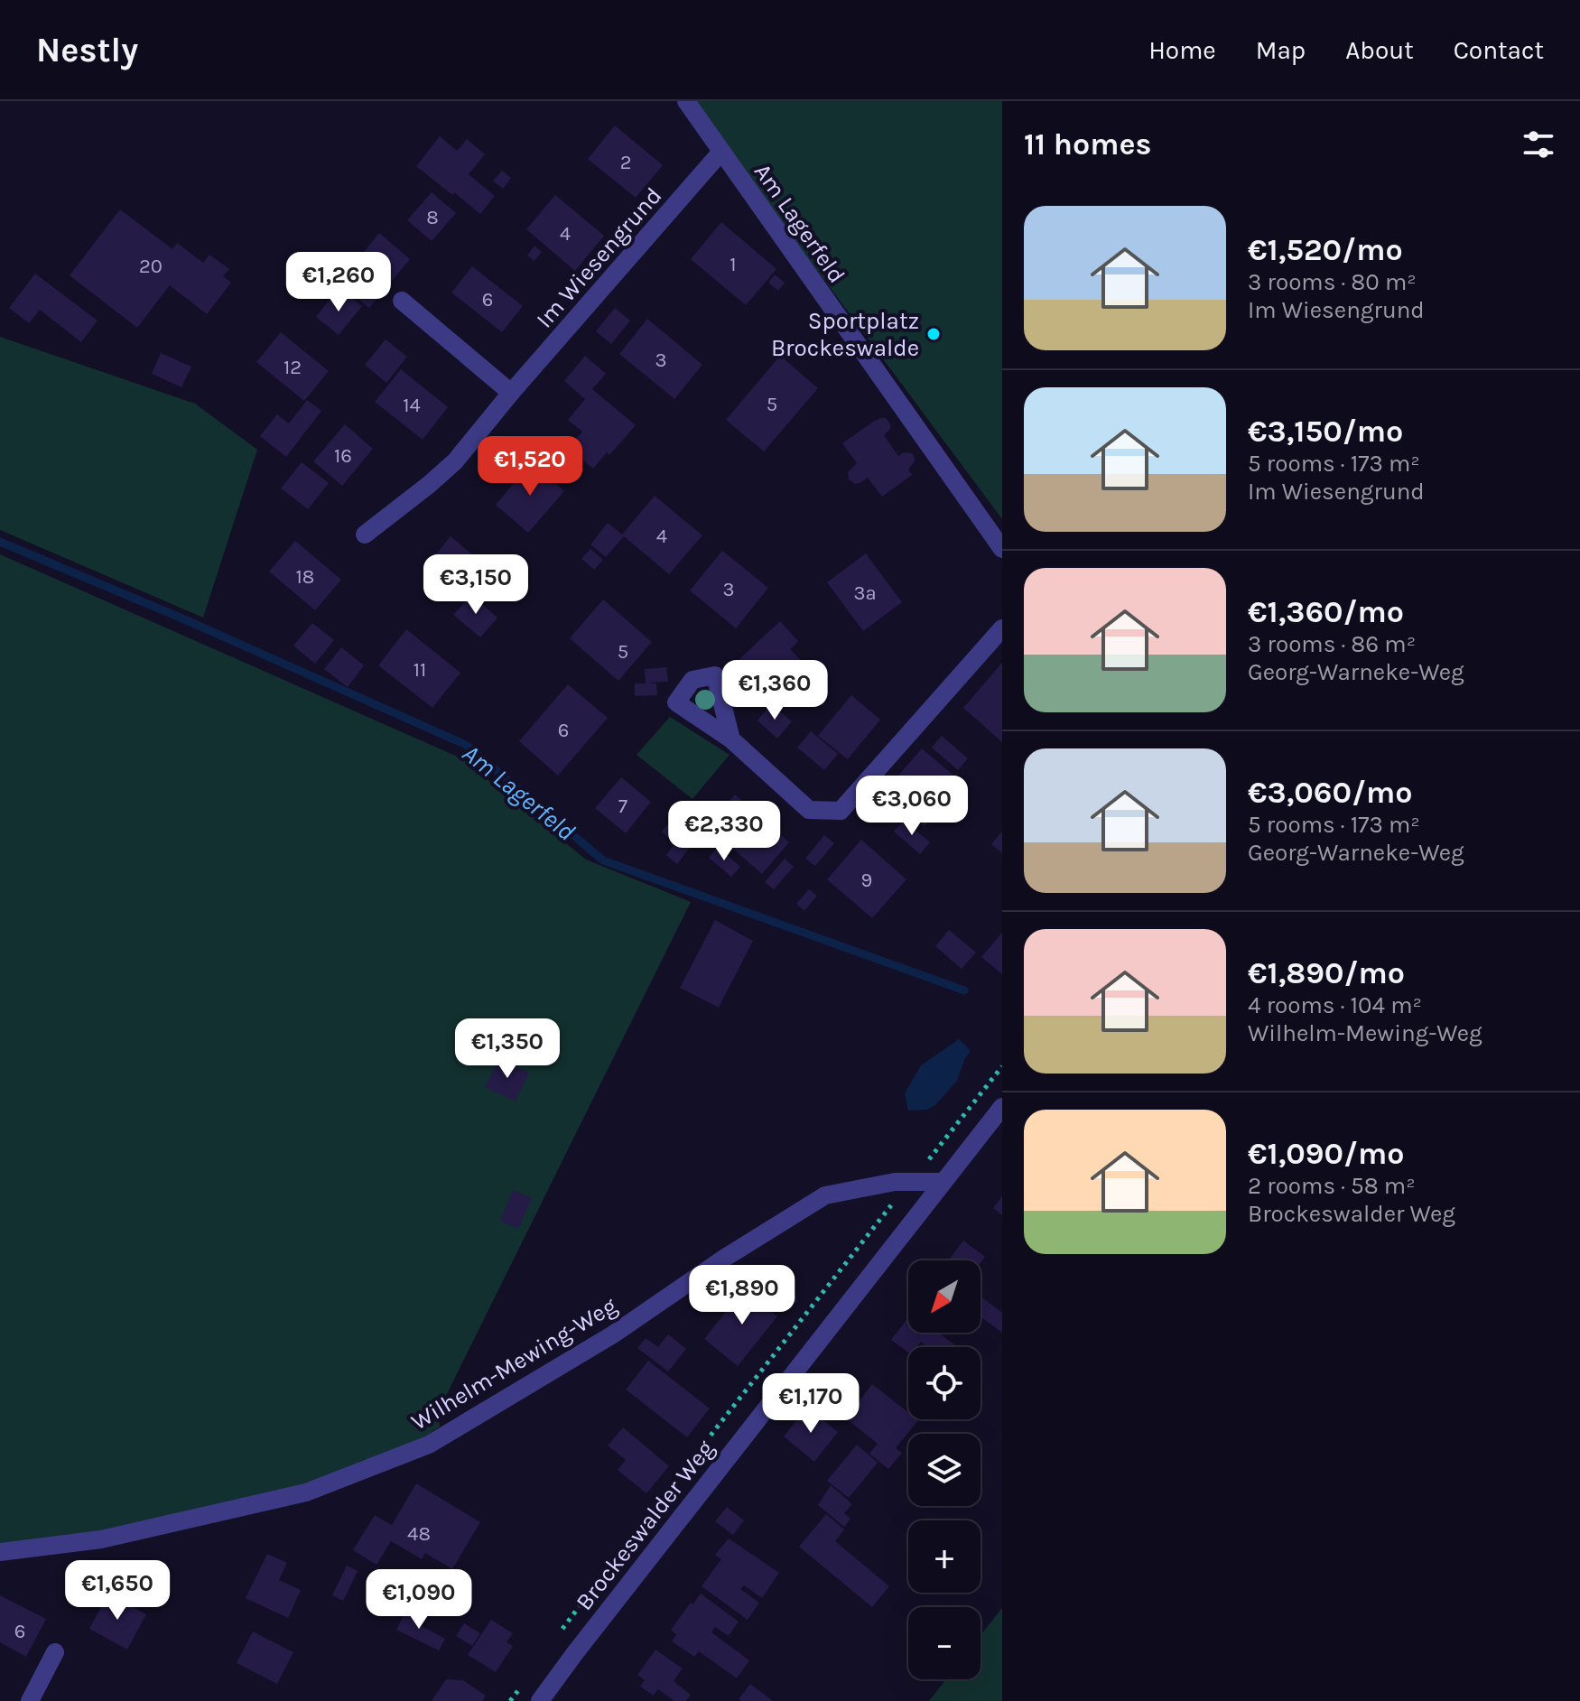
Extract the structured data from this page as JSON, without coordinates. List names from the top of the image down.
{
  "streets": {
    "street": [
      "Am Lagerfeld",
      "Im Wiesengrund",
      "Wilhelm-Mewing-Weg",
      "Brockeswalder Weg"
    ]
  },
  "crossings": [
    ["Am Lagerfeld", "Im Wiesengrund"],
    ["Wilhelm-Mewing-Weg", "Brockeswalder Weg"]
  ],
  "water": ["Am Lagerfeld"],
  "places": ["Sportplatz Brockeswalde"],
  "house_numbers": [
    "2",
    "8",
    "4",
    "1",
    "20",
    "6",
    "3",
    "12",
    "5",
    "14",
    "16",
    "4",
    "18",
    "3",
    "3a",
    "5",
    "11",
    "6",
    "7",
    "9",
    "48",
    "6"
  ],
  "north": "bottom left",
  "page": {
    "header": "Nestly",
    "nav": [
      "Home",
      "Map",
      "About",
      "Contact"
    ],
    "heading": "11 homes",
    "list": [
      {
        "name": "€1,520/mo",
        "note": "3 rooms · 80 m² · Im Wiesengrund"
      },
      {
        "name": "€3,150/mo",
        "note": "5 rooms · 173 m² · Im Wiesengrund"
      },
      {
        "name": "€1,360/mo",
        "note": "3 rooms · 86 m² · Georg-Warneke-Weg"
      },
      {
        "name": "€3,060/mo",
        "note": "5 rooms · 173 m² · Georg-Warneke-Weg"
      },
      {
        "name": "€1,890/mo",
        "note": "4 rooms · 104 m² · Wilhelm-Mewing-Weg"
      },
      {
        "name": "€1,090/mo",
        "note": "2 rooms · 58 m² · Brockeswalder Weg"
      }
    ],
    "price": [
      "€1,260",
      "€1,520",
      "€3,150",
      "€1,360",
      "€3,060",
      "€2,330",
      "€1,350",
      "€1,890",
      "€1,170",
      "€1,650",
      "€1,090"
    ],
    "map_buttons": ["+", "−"]
  }
}
